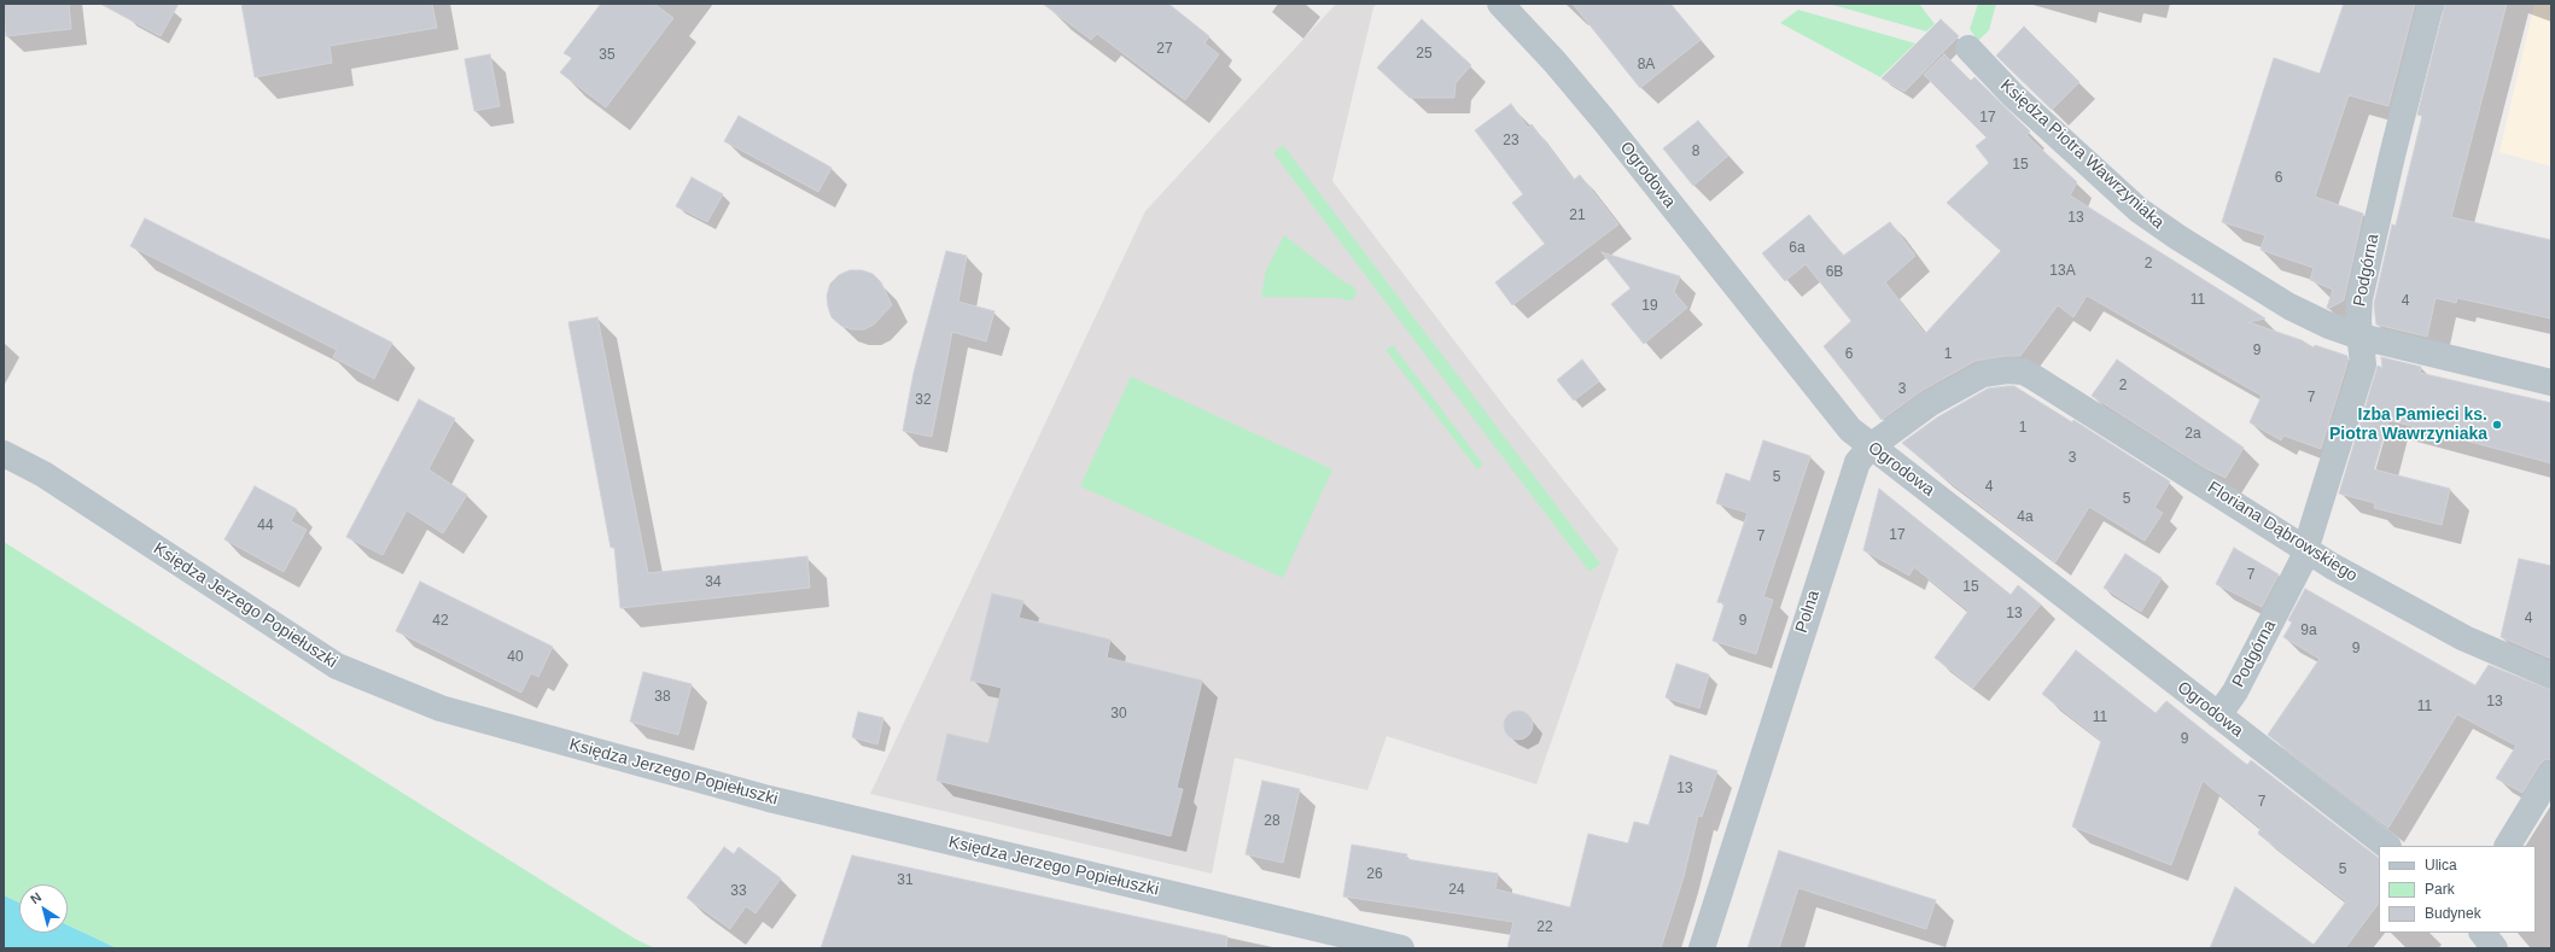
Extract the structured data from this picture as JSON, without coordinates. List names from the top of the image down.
{
  "streets": {
    "street": [
      "Księdza Piotra Wawrzyniaka",
      "Ogrodowa",
      "Podgórna",
      "Floriana Dąbrowskiego",
      "Księdza Jerzego Popiełuszki",
      "Polna"
    ]
  },
  "crossings": [
    ["Księdza Piotra Wawrzyniaka", "Podgórna"],
    ["Ogrodowa", "Podgórna"],
    ["Ogrodowa", "Polna"],
    ["Podgórna", "Floriana Dąbrowskiego"],
    ["Floriana Dąbrowskiego", "Polna"]
  ],
  "places": ["Izba Pamieci ks. Piotra Wawrzyniaka"],
  "house_numbers": [
    "27",
    "25",
    "35",
    "8A",
    "17",
    "23",
    "8",
    "15",
    "6",
    "21",
    "13",
    "6a",
    "2",
    "13A",
    "6B",
    "11",
    "4",
    "19",
    "9",
    "6",
    "1",
    "2",
    "3",
    "7",
    "32",
    "1",
    "2a",
    "3",
    "5",
    "4",
    "5",
    "4a",
    "44",
    "17",
    "7",
    "7",
    "34",
    "15",
    "13",
    "4",
    "42",
    "9",
    "9a",
    "9",
    "40",
    "38",
    "13",
    "11",
    "30",
    "11",
    "9",
    "13",
    "7",
    "28",
    "5",
    "26",
    "31",
    "24",
    "33",
    "22"
  ],
  "legend": ["Ulica", "Park", "Budynek"],
  "north": "top left"
}
